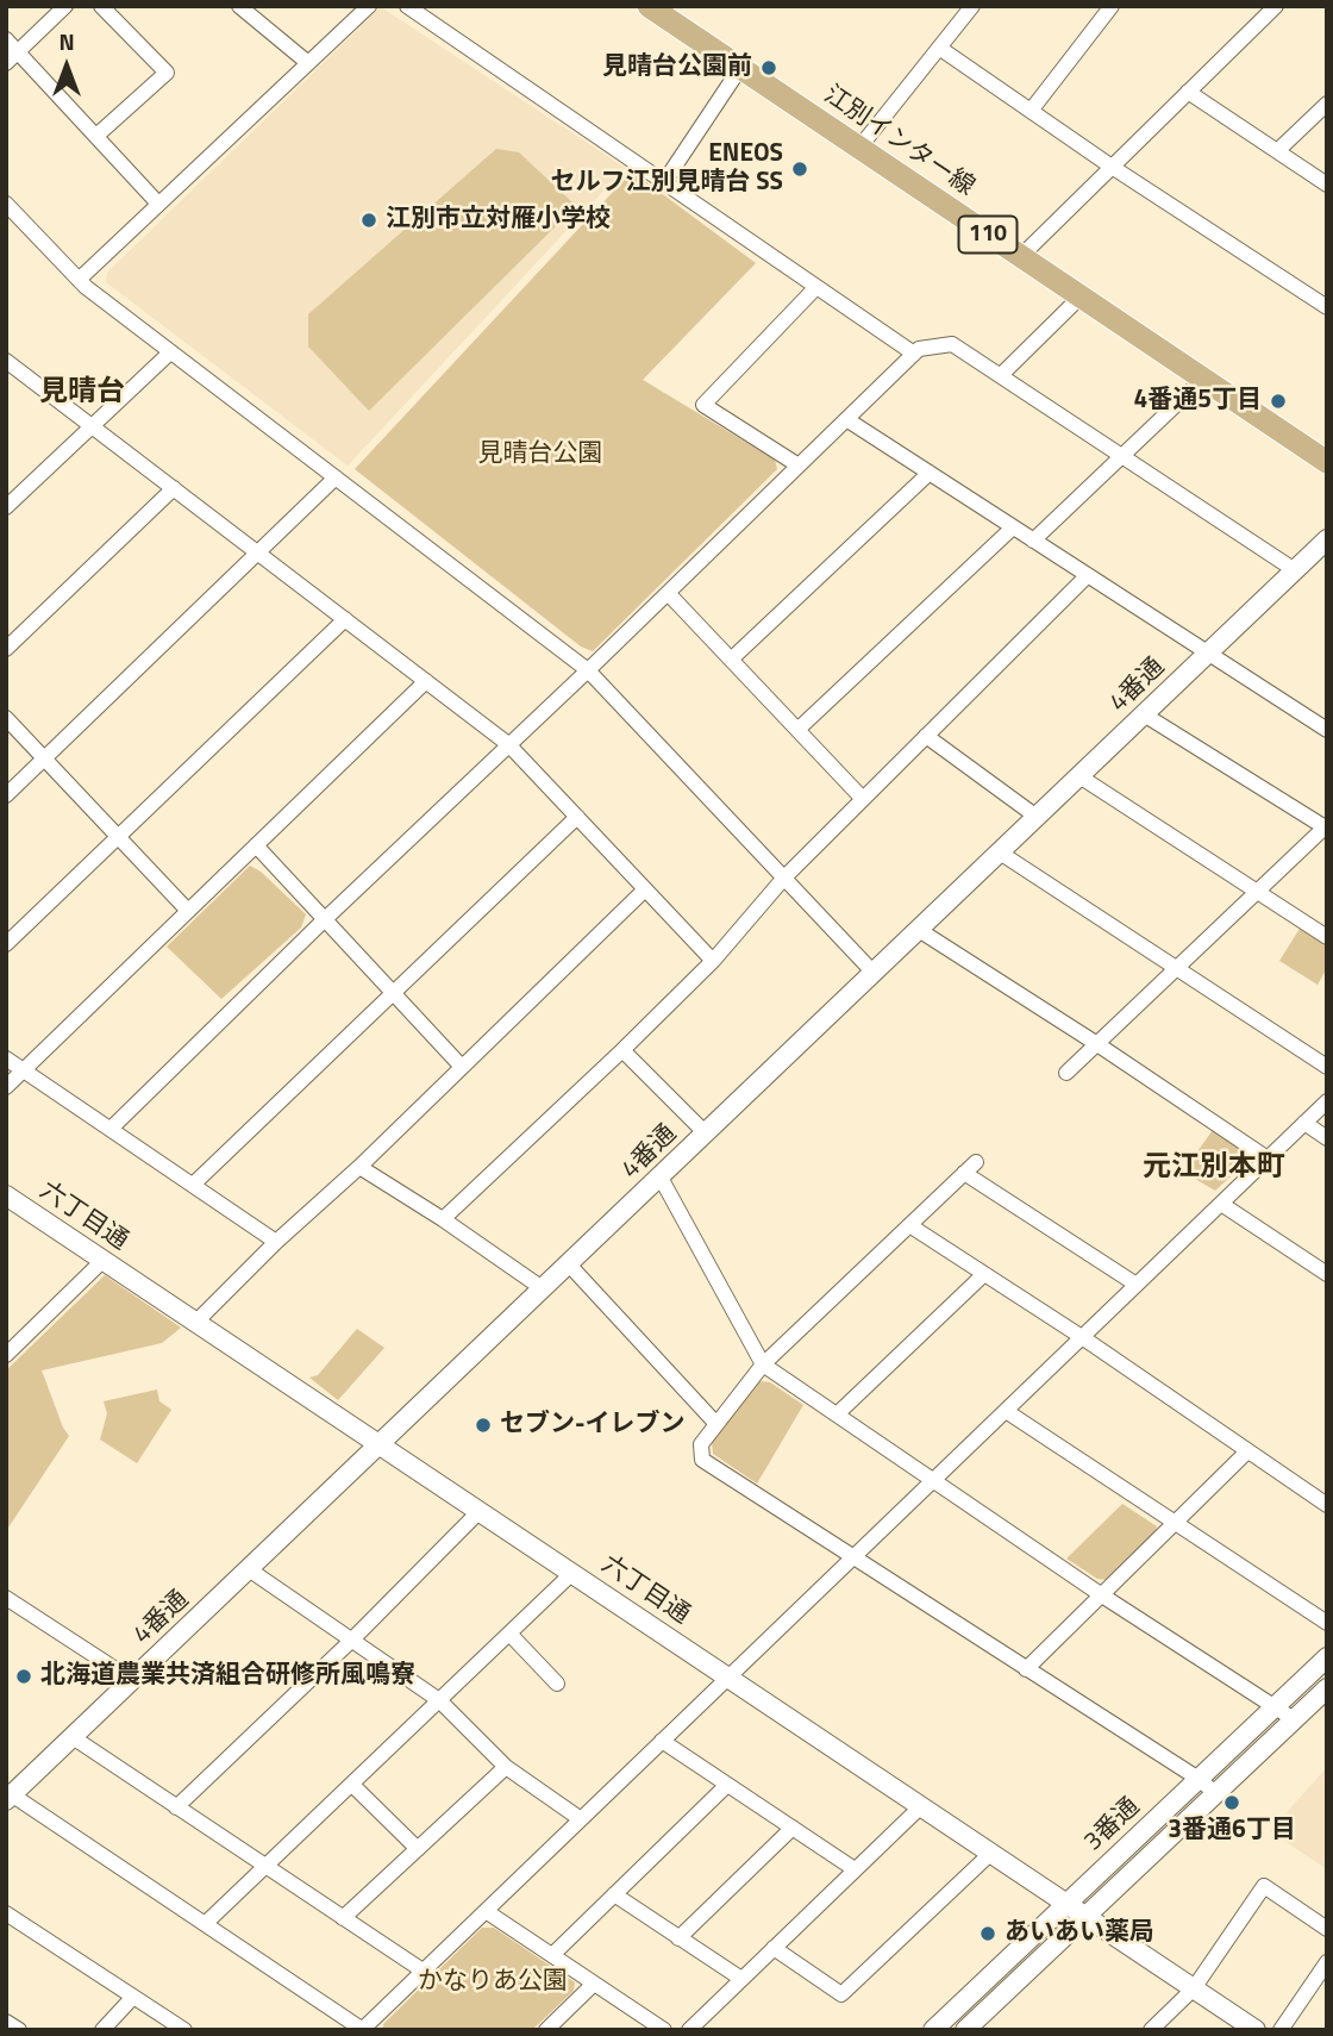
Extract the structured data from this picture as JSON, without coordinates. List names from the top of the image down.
{
  "streets": {
    "main road": ["江別インター線", "110"],
    "street": ["4番通", "六丁目通", "3番通"]
  },
  "crossings": [
    ["4番通", "六丁目通"],
    ["六丁目通", "3番通"]
  ],
  "districts": ["見晴台", "元江別本町"],
  "parks": ["見晴台公園", "かなりあ公園"],
  "places": [
    "見晴台公園前",
    "ENEOS セルフ江別見晴台 SS",
    "江別市立対雁小学校",
    "4番通5丁目",
    "セブン-イレブン",
    "北海道農業共済組合研修所風鳴寮",
    "3番通6丁目",
    "あいあい薬局"
  ],
  "north": "top"
}
